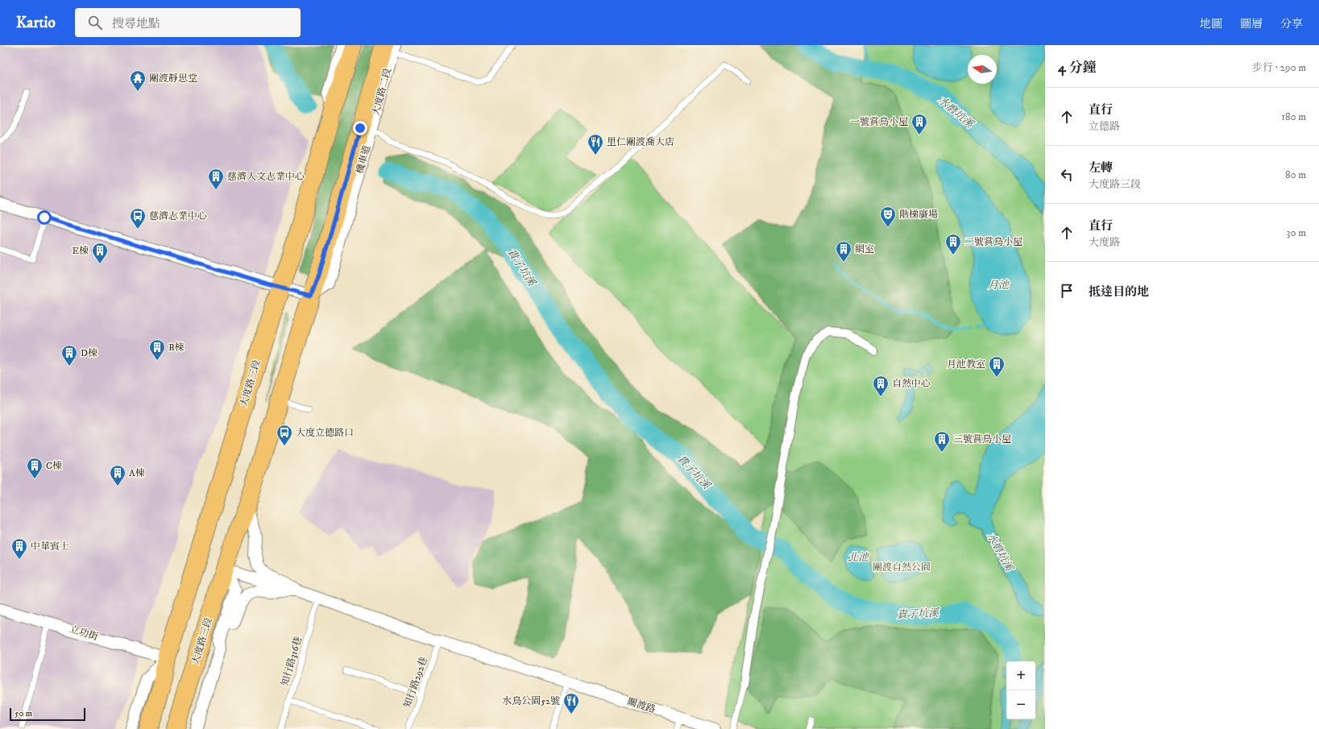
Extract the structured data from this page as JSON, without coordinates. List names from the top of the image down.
{
  "streets": {
    "main road": ["大度路二段", "大度路三段"],
    "street": ["立功街", "關渡路"],
    "lane": ["知行路316巷", "知行路292巷"]
  },
  "crossings": [
    ["大度路二段", "大度路三段"],
    ["大度路三段", "立功街"],
    ["知行路316巷", "關渡路"],
    ["知行路292巷", "關渡路"]
  ],
  "water": [
    "水磨坑溪",
    "貴子坑溪",
    "月池",
    "北池"
  ],
  "parks": ["關渡自然公園"],
  "places": {
    "temple": ["關渡靜思堂"],
    "building": [
      "一號賞鳥小屋",
      "慈濟人文志業中心",
      "二號賞鳥小屋",
      "網室",
      "E棟",
      "B棟",
      "D棟",
      "月池教室",
      "自然中心",
      "三號賞鳥小屋",
      "C棟",
      "A棟",
      "中華賓士"
    ],
    "restaurant": ["里仁關渡喬大店", "水鳥公園52號"],
    "theatre": ["階梯廣場"],
    "bus stop": ["慈濟志業中心", "大度立德路口"]
  },
  "scale_bar": "50 m",
  "north": "left",
  "page": {
    "header": "Kartio",
    "search": "搜尋地點",
    "nav": ["地圖", "圖層", "分享"],
    "heading": ["4 分鐘", "步行 · 290 m"],
    "list": [
      ["直行", "立德路", "180 m"],
      ["左轉", "大度路三段", "80 m"],
      ["直行", "大度路", "30 m"],
      "抵達目的地"
    ],
    "map_buttons": ["+", "−"],
    "scale": "50 m"
  }
}
